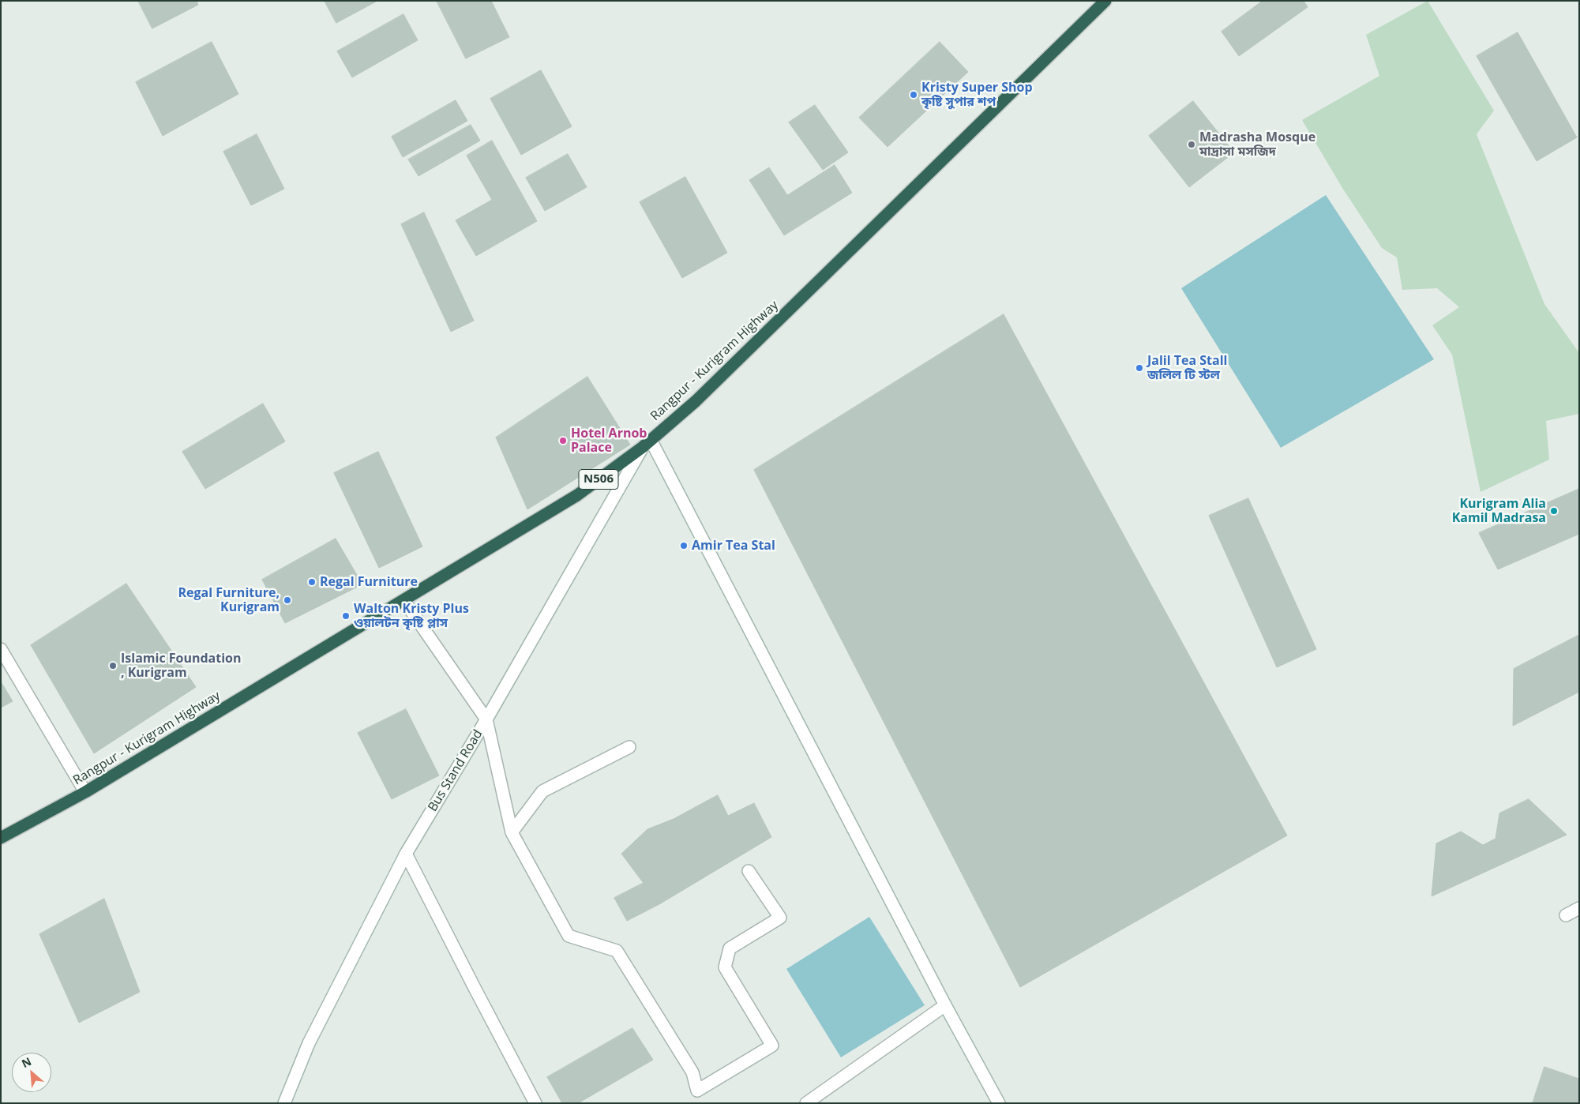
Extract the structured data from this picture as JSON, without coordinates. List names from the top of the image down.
{
  "streets": {
    "highway": ["Rangpur - Kurigram Highway", "N506"],
    "street": ["Bus Stand Road"]
  },
  "crossings": [
    ["Rangpur - Kurigram Highway", "Bus Stand Road"]
  ],
  "places": [
    "Kristy Super Shop কৃষ্টি সুপার শপ",
    "Madrasha Mosque মাদ্রাসা মসজিদ",
    "Jalil Tea Stall জলিল টি স্টল",
    "Hotel Arnob Palace",
    "Kurigram Alia Kamil Madrasa",
    "Amir Tea Stal",
    "Regal Furniture",
    "Regal Furniture, Kurigram",
    "Walton Kristy Plus ওয়ালটন কৃষ্টি প্লাস",
    "Islamic Foundation , Kurigram"
  ],
  "north": "top left"
}
